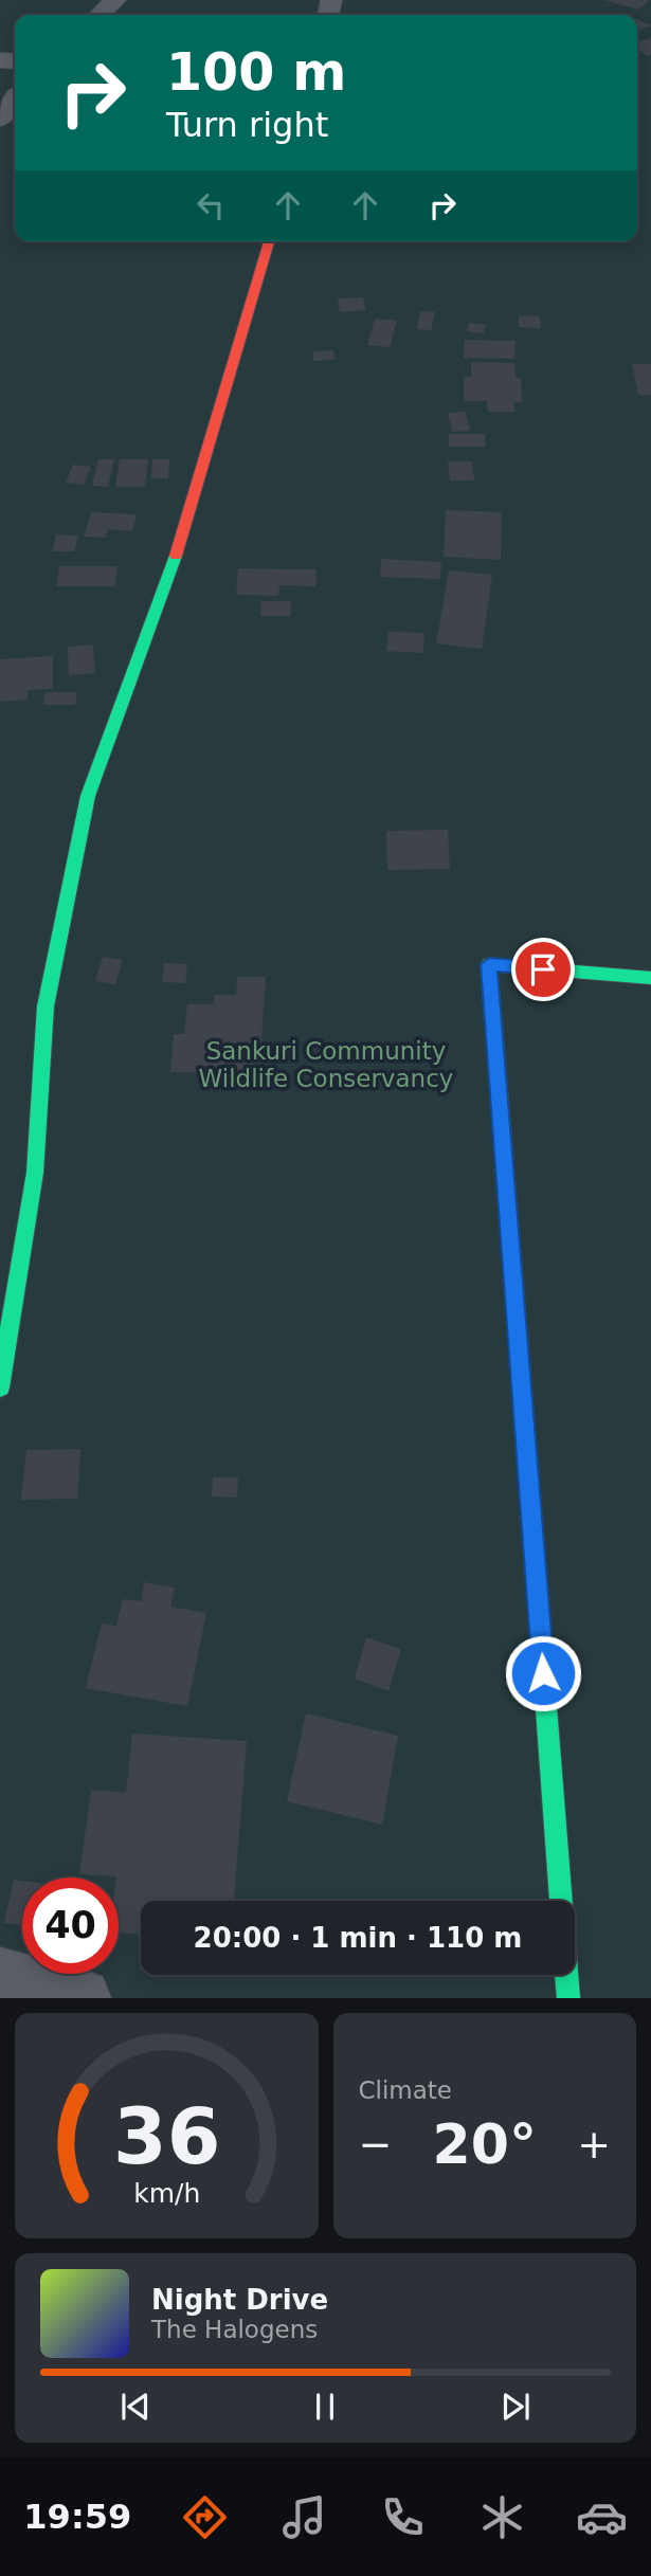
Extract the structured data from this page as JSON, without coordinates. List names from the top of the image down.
{
  "parks": ["Sankuri Community Wildlife Conservancy"],
  "page": {
    "turn": ["100 m", "Turn right"],
    "limit": "40",
    "trip": "20:00 · 1 min · 110 m",
    "tile": "Climate",
    "heat": ["−", "20°", "+"],
    "song": ["Night Drive", "The Halogens"],
    "tabs": "19:59",
    "gauge": ["36", "km/h"]
  }
}
